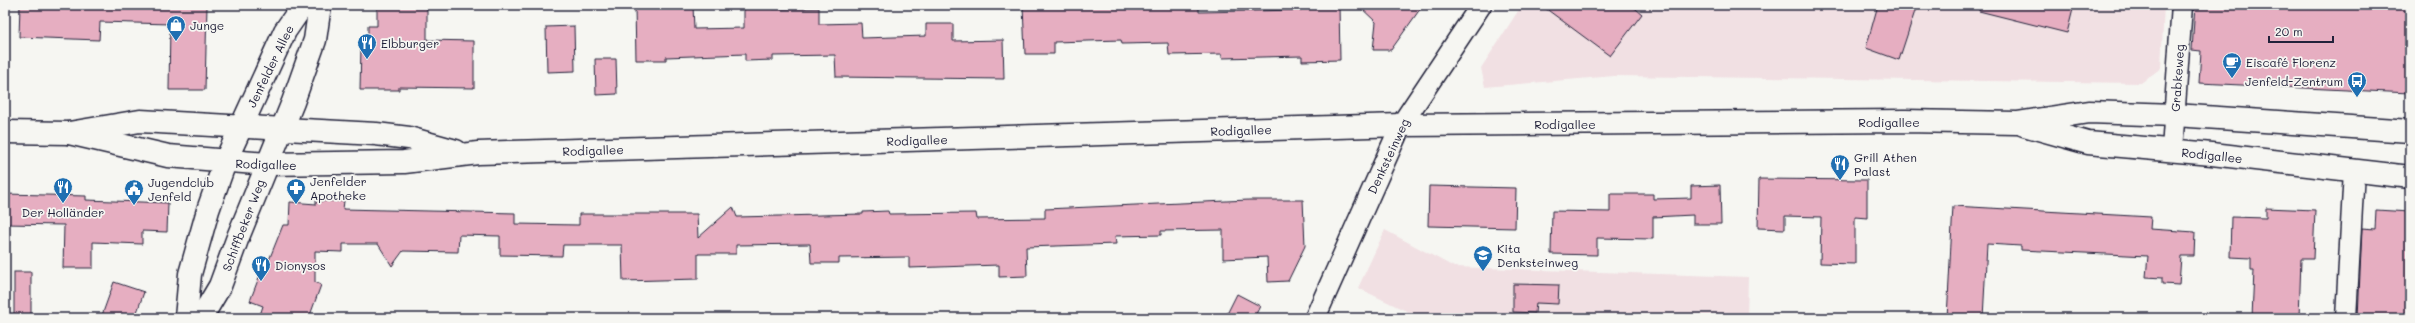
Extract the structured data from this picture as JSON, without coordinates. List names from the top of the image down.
{
  "streets": {
    "main road": ["Jenfelder Allee", "Rodigallee", "Schiffbeker Weg"],
    "street": ["Grabkeweg", "Denksteinweg"]
  },
  "crossings": [
    ["Jenfelder Allee", "Rodigallee"],
    ["Grabkeweg", "Rodigallee"],
    ["Rodigallee", "Denksteinweg"],
    ["Rodigallee", "Schiffbeker Weg"]
  ],
  "places": {
    "shop": ["Junge"],
    "restaurant": [
      "Elbburger",
      "Grill Athen Palast",
      "Der Holländer",
      "Dionysos"
    ],
    "cafe": ["Eiscafé Florenz"],
    "bus stop": ["Jenfeld-Zentrum"],
    "pharmacy": ["Jenfelder Apotheke"],
    "public building": ["Jugendclub Jenfeld"],
    "school or university": ["Kita Denksteinweg"]
  },
  "scale_bar": "20 m"
}
